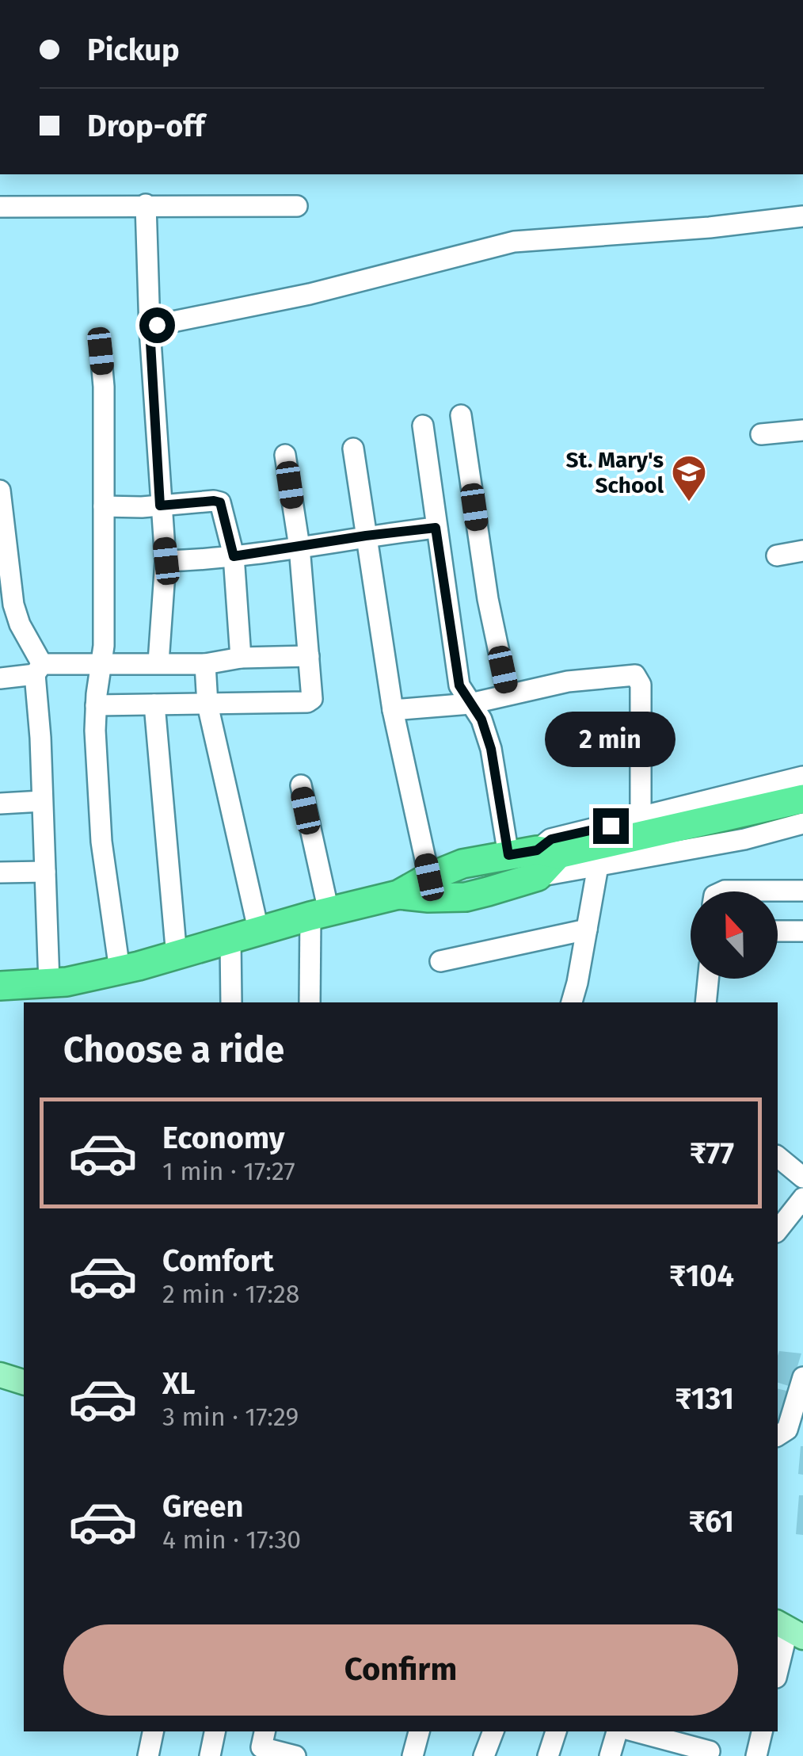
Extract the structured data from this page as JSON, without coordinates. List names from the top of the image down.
{
  "places": {
    "school or university": ["St. Mary's School"]
  },
  "north": "top",
  "page": {
    "banner": ["Pickup", "Drop-off"],
    "bubble": "2 min",
    "heading": "Choose a ride",
    "list": [
      {
        "name": "Economy",
        "note": "1 min · 17:27",
        "value": "₹77"
      },
      {
        "name": "Comfort",
        "note": "2 min · 17:28",
        "value": "₹104"
      },
      {
        "name": "XL",
        "note": "3 min · 17:29",
        "value": "₹131"
      },
      {
        "name": "Green",
        "note": "4 min · 17:30",
        "value": "₹61"
      }
    ],
    "buttons": "Confirm"
  }
}
